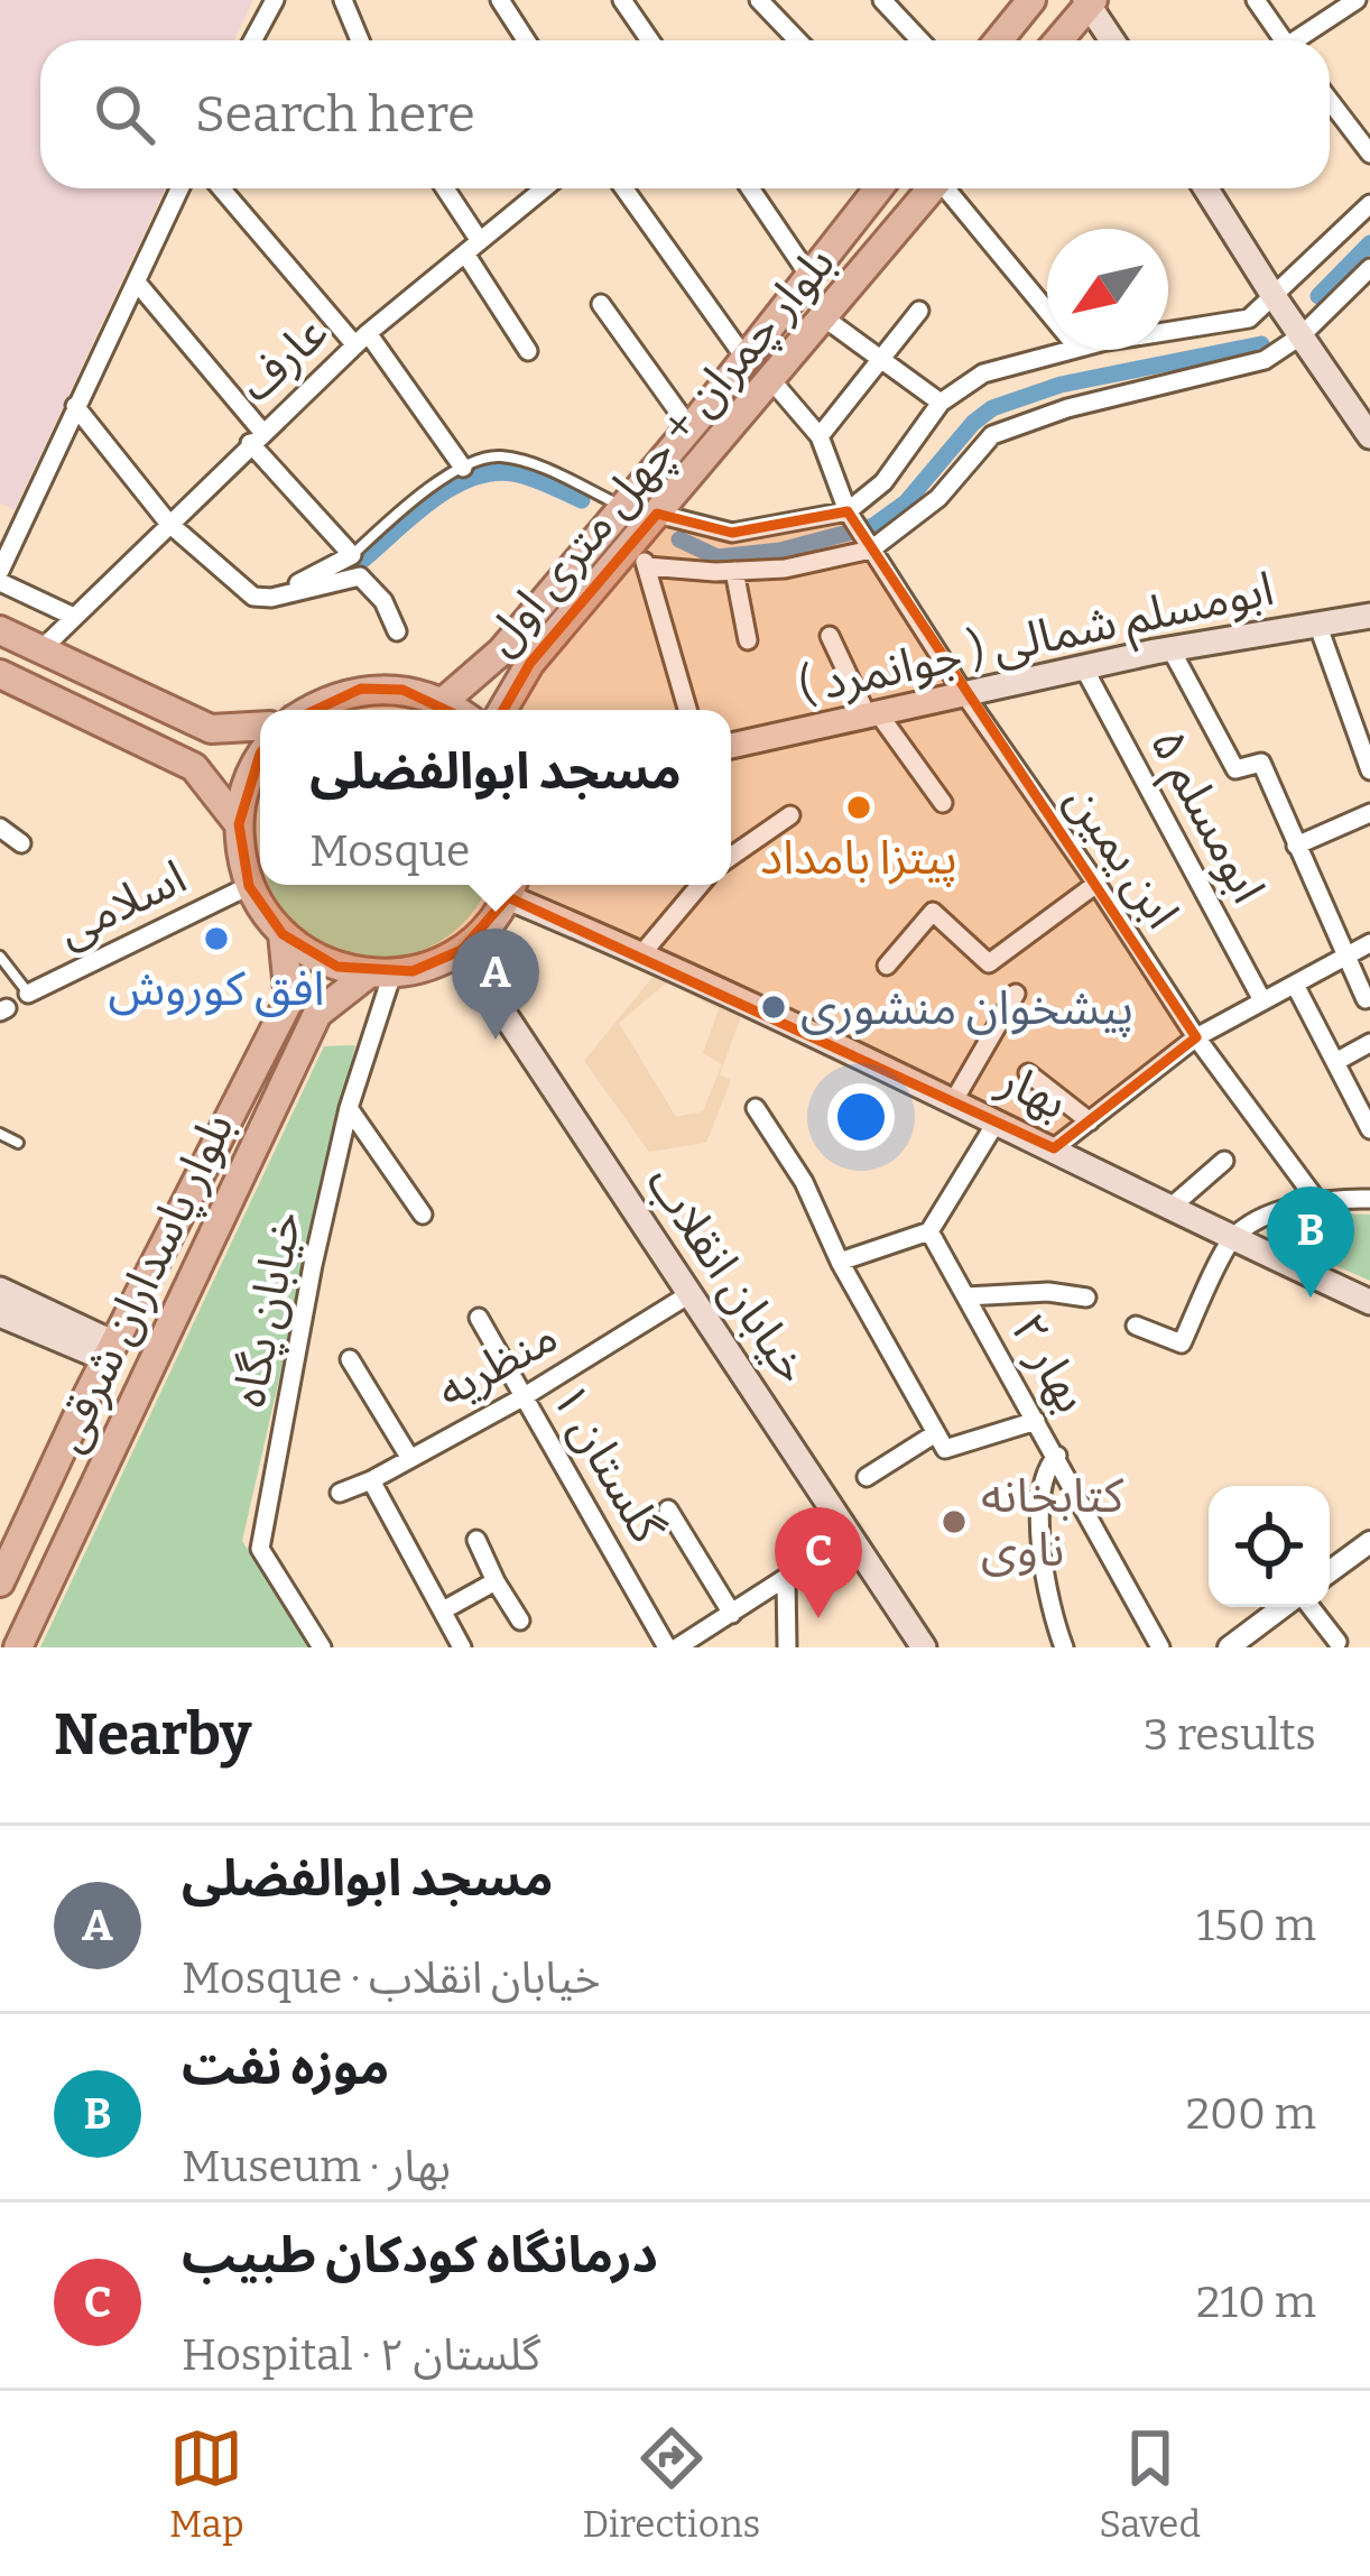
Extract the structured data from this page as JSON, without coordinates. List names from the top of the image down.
{
  "streets": {
    "main road": [
      "بلوار چمران + چهل متری اول",
      "ابومسلم شمالی ( جوانمرد )",
      "بهار",
      "خیابان انقلاب",
      "بلوار پاسداران شرقی"
    ],
    "street": [
      "عارف",
      "ابومسلم ۵",
      "ابن یمین",
      "اسلامی",
      "خیابان پگاه",
      "منظریه",
      "بهار ۲",
      "گلستان ۱"
    ]
  },
  "crossings": [
    ["ابومسلم شمالی ( جوانمرد )", "ابومسلم ۵"],
    ["ابومسلم شمالی ( جوانمرد )", "ابن یمین"],
    ["خیابان انقلاب", "منظریه"],
    ["بلوار پاسداران شرقی", "خیابان پگاه"],
    ["منظریه", "گلستان ۱"]
  ],
  "places": [
    "پیتزا بامداد",
    "افق کوروش",
    "پیشخوان منشوری",
    "کتابخانه ناوی"
  ],
  "north": "bottom left",
  "page": {
    "search": "Search here",
    "popup": ["مسجد ابوالفضلی", "Mosque"],
    "pins": ["A", "B", "C"],
    "heading": ["Nearby", "3 results"],
    "list": [
      {
        "mark": "A",
        "name": "مسجد ابوالفضلی",
        "note": "Mosque · خیابان انقلاب",
        "value": "150 m"
      },
      {
        "mark": "B",
        "name": "موزه نفت",
        "note": "Museum · بهار",
        "value": "200 m"
      },
      {
        "mark": "C",
        "name": "درمانگاه کودکان طبیب",
        "note": "Hospital · گلستان ۲",
        "value": "210 m"
      }
    ],
    "nav": ["Map", "Directions", "Saved"]
  }
}
